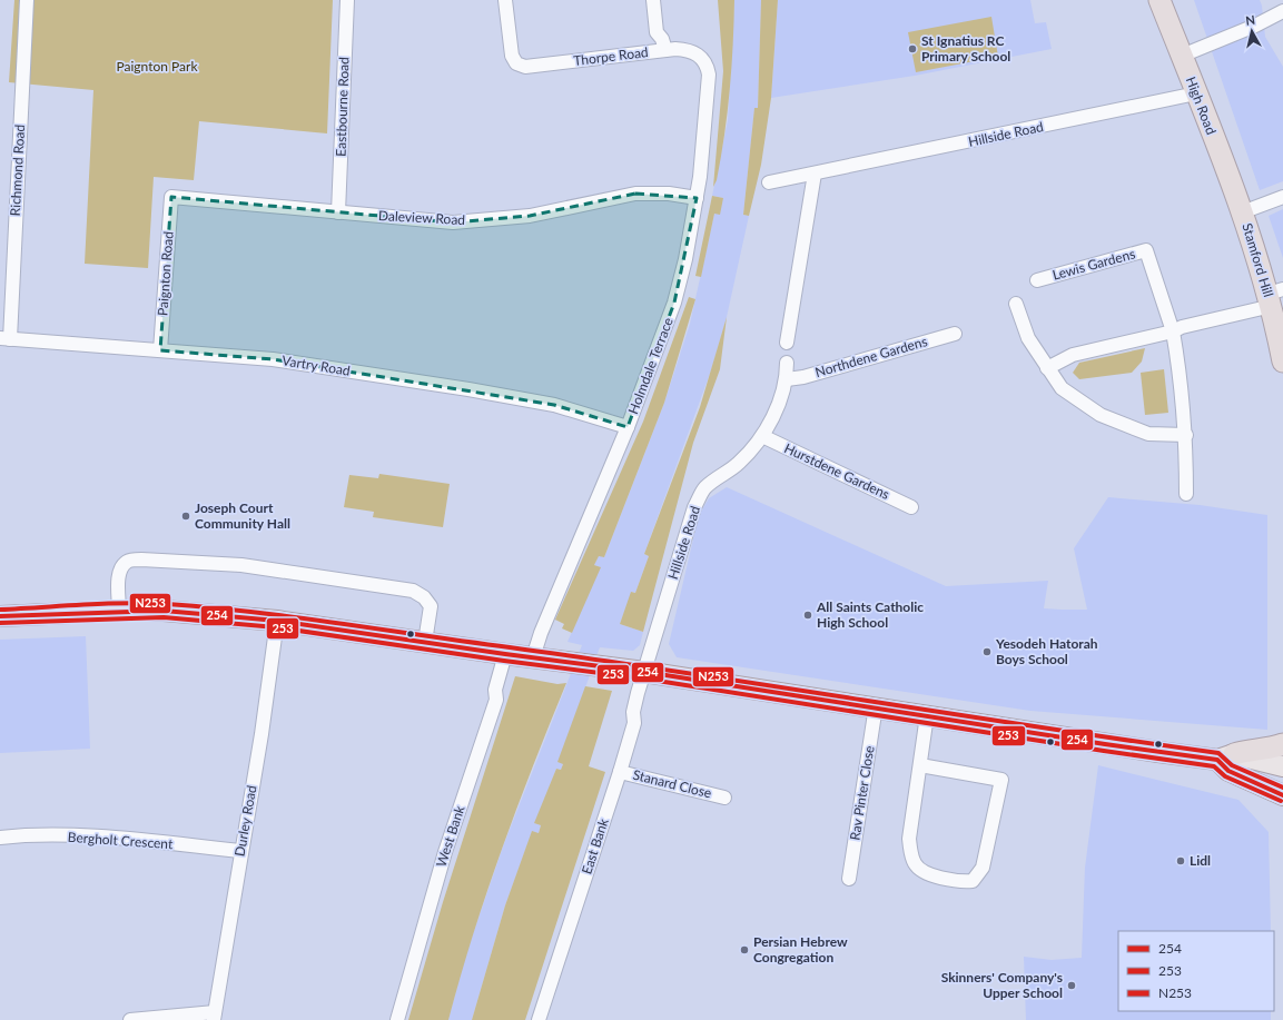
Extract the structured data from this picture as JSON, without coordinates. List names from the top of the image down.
{
  "streets": {
    "highway": ["High Road", "Stamford Hill"],
    "street": [
      "Thorpe Road",
      "Eastbourne Road",
      "Hillside Road",
      "Richmond Road",
      "Daleview Road",
      "Lewis Gardens",
      "Paignton Road",
      "Northdene Gardens",
      "Vartry Road",
      "Holmdale Terrace",
      "Hurstdene Gardens",
      "Stanard Close",
      "Rav Pinter Close",
      "Durley Road",
      "West Bank",
      "Bergholt Crescent",
      "East Bank"
    ]
  },
  "crossings": [
    ["Thorpe Road", "Holmdale Terrace"],
    ["High Road", "Hillside Road"],
    ["High Road", "Stamford Hill"],
    ["Eastbourne Road", "Daleview Road"],
    ["Hillside Road", "Northdene Gardens"],
    ["Hillside Road", "Hurstdene Gardens"],
    ["Hillside Road", "East Bank"],
    ["Richmond Road", "Vartry Road"],
    ["Daleview Road", "Paignton Road"],
    ["Daleview Road", "Holmdale Terrace"],
    ["Paignton Road", "Vartry Road"],
    ["Vartry Road", "Holmdale Terrace"],
    ["Stanard Close", "East Bank"],
    ["Durley Road", "Bergholt Crescent"]
  ],
  "parks": ["Paignton Park"],
  "places": [
    "St Ignatius RC Primary School",
    "Joseph Court Community Hall",
    "All Saints Catholic High School",
    "Yesodeh Hatorah Boys School",
    "Lidl",
    "Persian Hebrew Congregation",
    "Skinners' Company's Upper School"
  ],
  "lines": ["transit line N253", "transit line 254", "transit line 253"],
  "legend": ["254", "253", "N253"],
  "north": "top"
}
